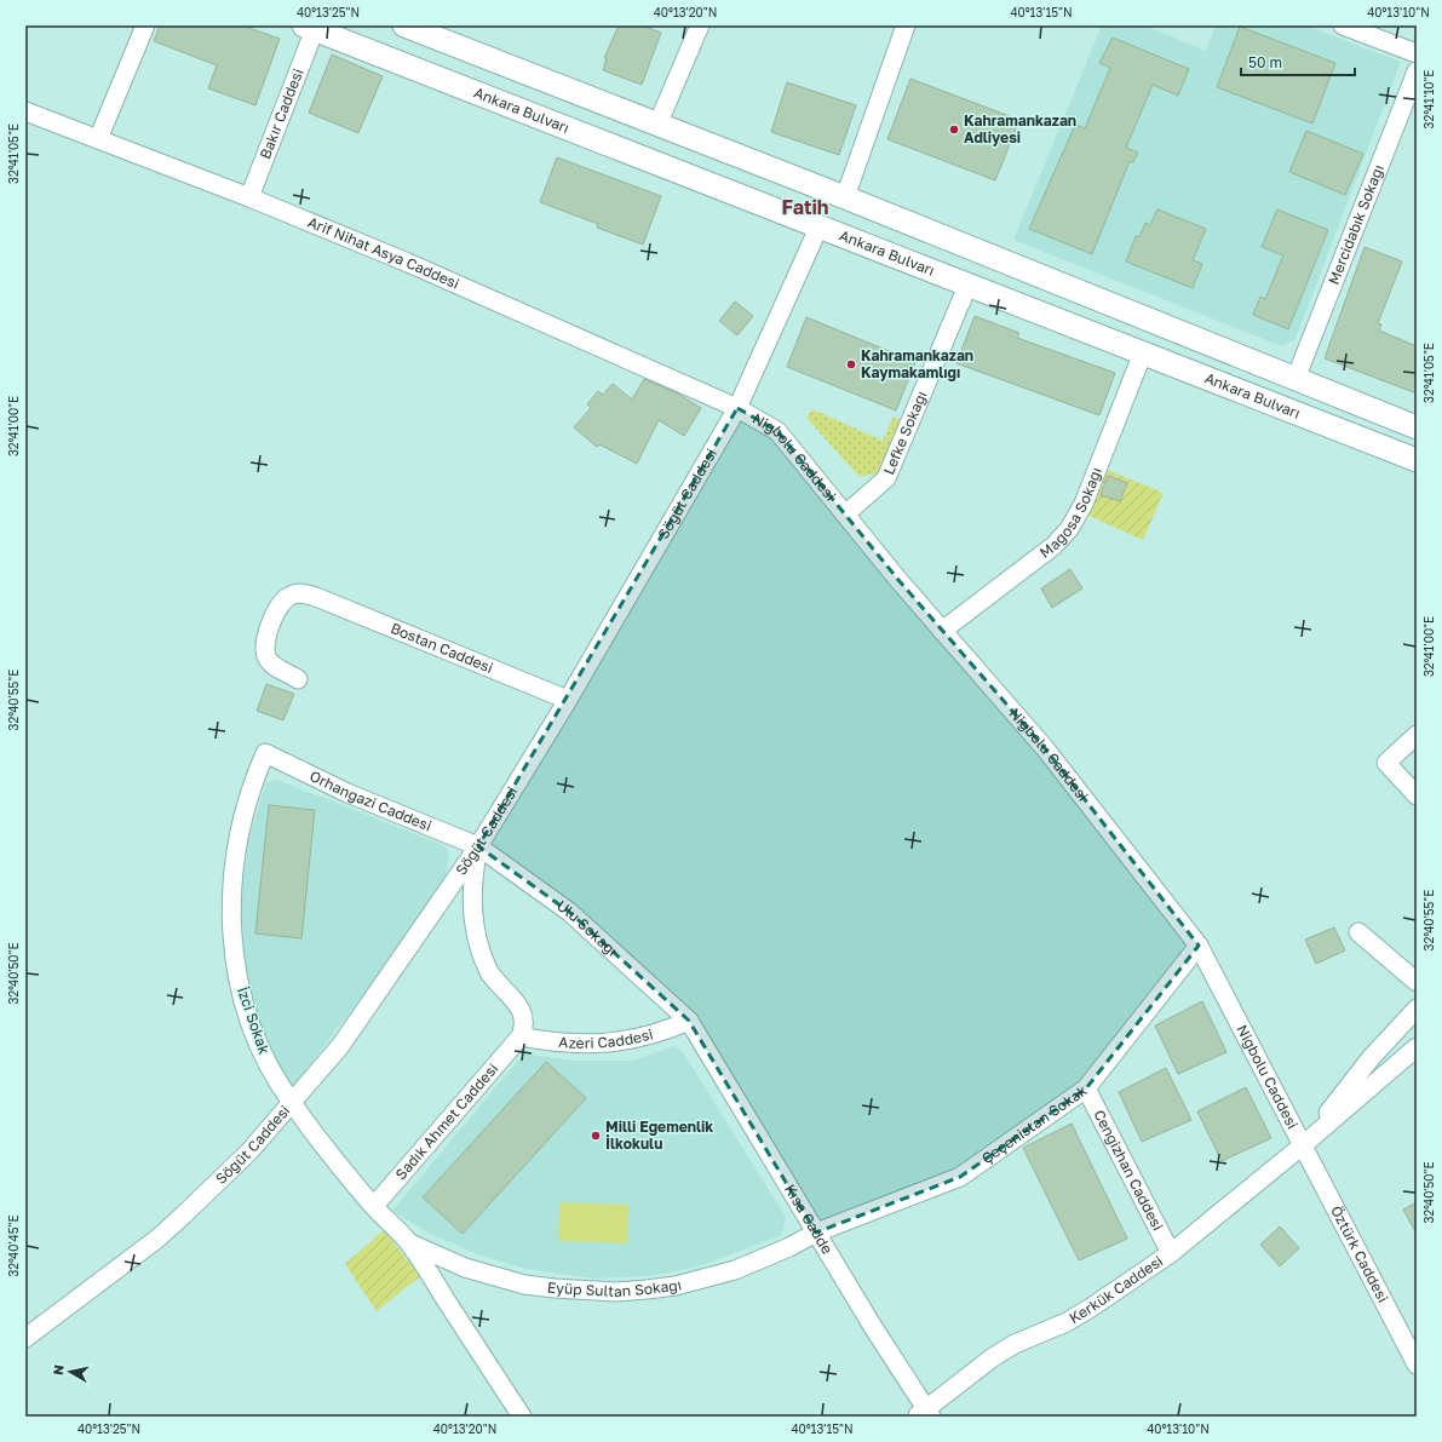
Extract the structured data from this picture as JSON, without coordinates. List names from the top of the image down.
{
  "streets": {
    "main road": ["Ankara Bulvarı"],
    "street": [
      "Bakır Caddesi",
      "Mercidabık Sokağı",
      "Arif Nihat Asya Caddesi",
      "Lefke Sokağı",
      "Niğbolu Caddesi",
      "Söğüt Caddesi",
      "Magosa Sokağı",
      "Bostan Caddesi",
      "Orhangazi Caddesi",
      "Ulu Sokağı",
      "İzci Sokak",
      "Azeri Caddesi",
      "Sadık Ahmet Caddesi",
      "Çeçenistan Sokak",
      "Cengizhan Caddesi",
      "Kısa Cadde",
      "Öztürk Caddesi",
      "Eyüp Sultan Sokağı",
      "Kerkük Caddesi"
    ]
  },
  "crossings": [
    ["Ankara Bulvarı", "Bakır Caddesi"],
    ["Ankara Bulvarı", "Lefke Sokağı"],
    ["Ankara Bulvarı", "Söğüt Caddesi"],
    ["Ankara Bulvarı", "Magosa Sokağı"],
    ["Bakır Caddesi", "Arif Nihat Asya Caddesi"],
    ["Arif Nihat Asya Caddesi", "Niğbolu Caddesi"],
    ["Arif Nihat Asya Caddesi", "Söğüt Caddesi"],
    ["Lefke Sokağı", "Niğbolu Caddesi"],
    ["Niğbolu Caddesi", "Söğüt Caddesi"],
    ["Niğbolu Caddesi", "Magosa Sokağı"],
    ["Niğbolu Caddesi", "Çeçenistan Sokak"],
    ["Niğbolu Caddesi", "Öztürk Caddesi"],
    ["Niğbolu Caddesi", "Kerkük Caddesi"],
    ["Söğüt Caddesi", "Bostan Caddesi"],
    ["Söğüt Caddesi", "Orhangazi Caddesi"],
    ["Söğüt Caddesi", "Ulu Sokağı"],
    ["Söğüt Caddesi", "İzci Sokak"],
    ["Orhangazi Caddesi", "Ulu Sokağı"],
    ["Orhangazi Caddesi", "İzci Sokak"],
    ["Ulu Sokağı", "Azeri Caddesi"],
    ["Ulu Sokağı", "Kısa Cadde"],
    ["İzci Sokak", "Sadık Ahmet Caddesi"],
    ["İzci Sokak", "Eyüp Sultan Sokağı"],
    ["Azeri Caddesi", "Sadık Ahmet Caddesi"],
    ["Azeri Caddesi", "Kısa Cadde"],
    ["Çeçenistan Sokak", "Cengizhan Caddesi"],
    ["Çeçenistan Sokak", "Kısa Cadde"],
    ["Çeçenistan Sokak", "Eyüp Sultan Sokağı"],
    ["Cengizhan Caddesi", "Kerkük Caddesi"],
    ["Kısa Cadde", "Eyüp Sultan Sokağı"],
    ["Kısa Cadde", "Kerkük Caddesi"],
    ["Öztürk Caddesi", "Kerkük Caddesi"]
  ],
  "districts": ["Fatih"],
  "places": ["Kahramankazan Adliyesi", "Kahramankazan Kaymakamlığı", "Milli Egemenlik İlkokulu"],
  "scale_bar": "50 m",
  "north": "left",
  "coordinates": [
    "40°13'25\"N",
    "40°13'20\"N",
    "40°13'15\"N",
    "40°13'10\"N",
    "32°41'10\"E",
    "32°41'05\"E",
    "32°41'00\"E",
    "32°40'55\"E",
    "32°40'50\"E",
    "32°40'45\"E"
  ]
}
